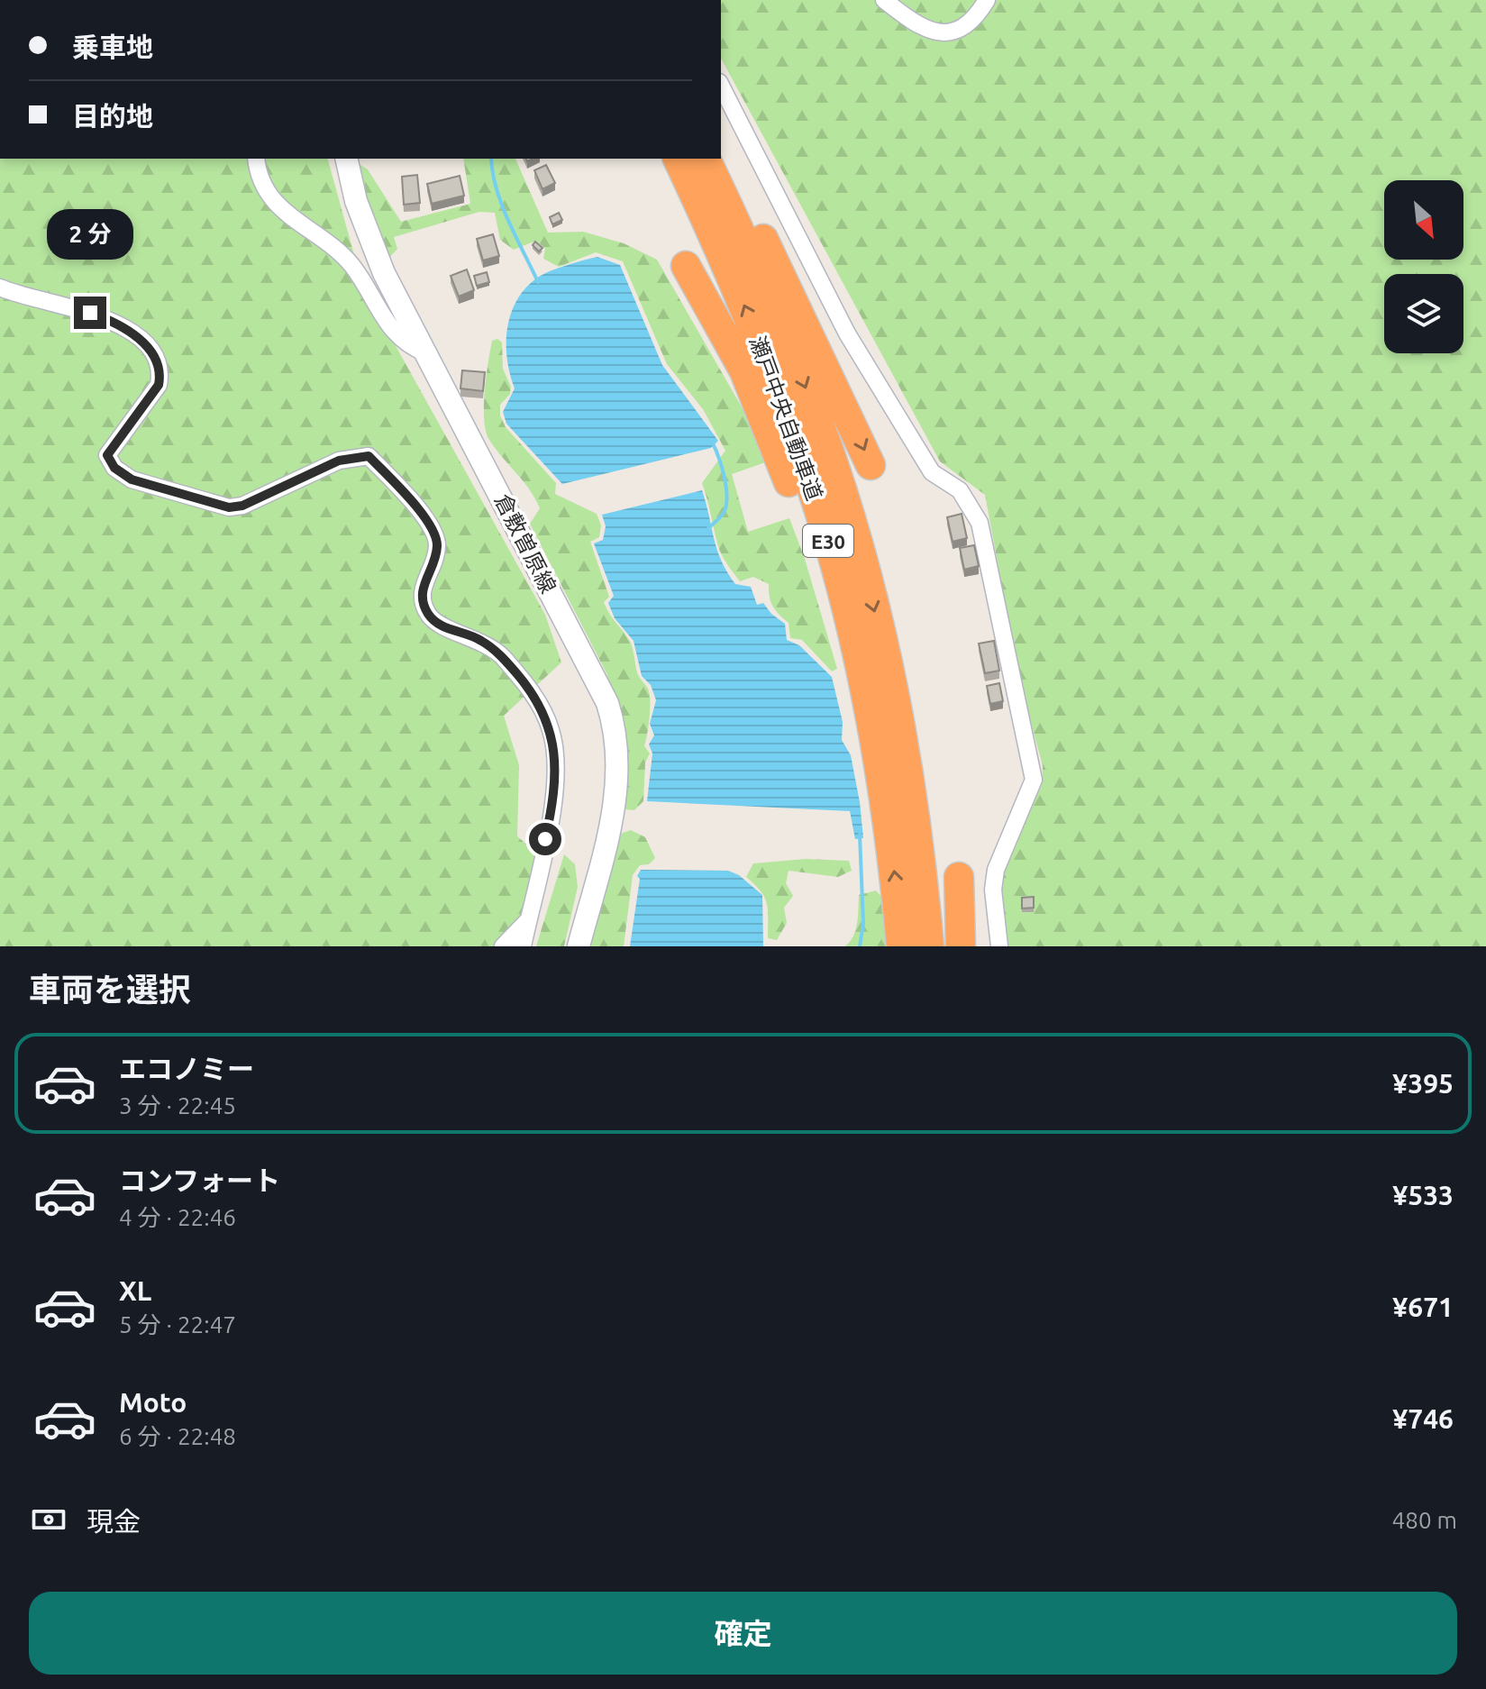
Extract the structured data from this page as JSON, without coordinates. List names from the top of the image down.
{
  "streets": {
    "highway": ["瀬戸中央自動車道", "E30"],
    "street": ["倉敷曽原線"]
  },
  "north": "bottom right",
  "page": {
    "banner": ["乗車地", "目的地"],
    "bubble": "2 分",
    "heading": "車両を選択",
    "list": [
      {
        "name": "エコノミー",
        "note": "3 分 · 22:45",
        "value": "¥395"
      },
      {
        "name": "コンフォート",
        "note": "4 分 · 22:46",
        "value": "¥533"
      },
      {
        "name": "XL",
        "note": "5 分 · 22:47",
        "value": "¥671"
      },
      {
        "name": "Moto",
        "note": "6 分 · 22:48",
        "value": "¥746"
      }
    ],
    "pay": ["現金", "480 m"],
    "buttons": "確定"
  }
}
